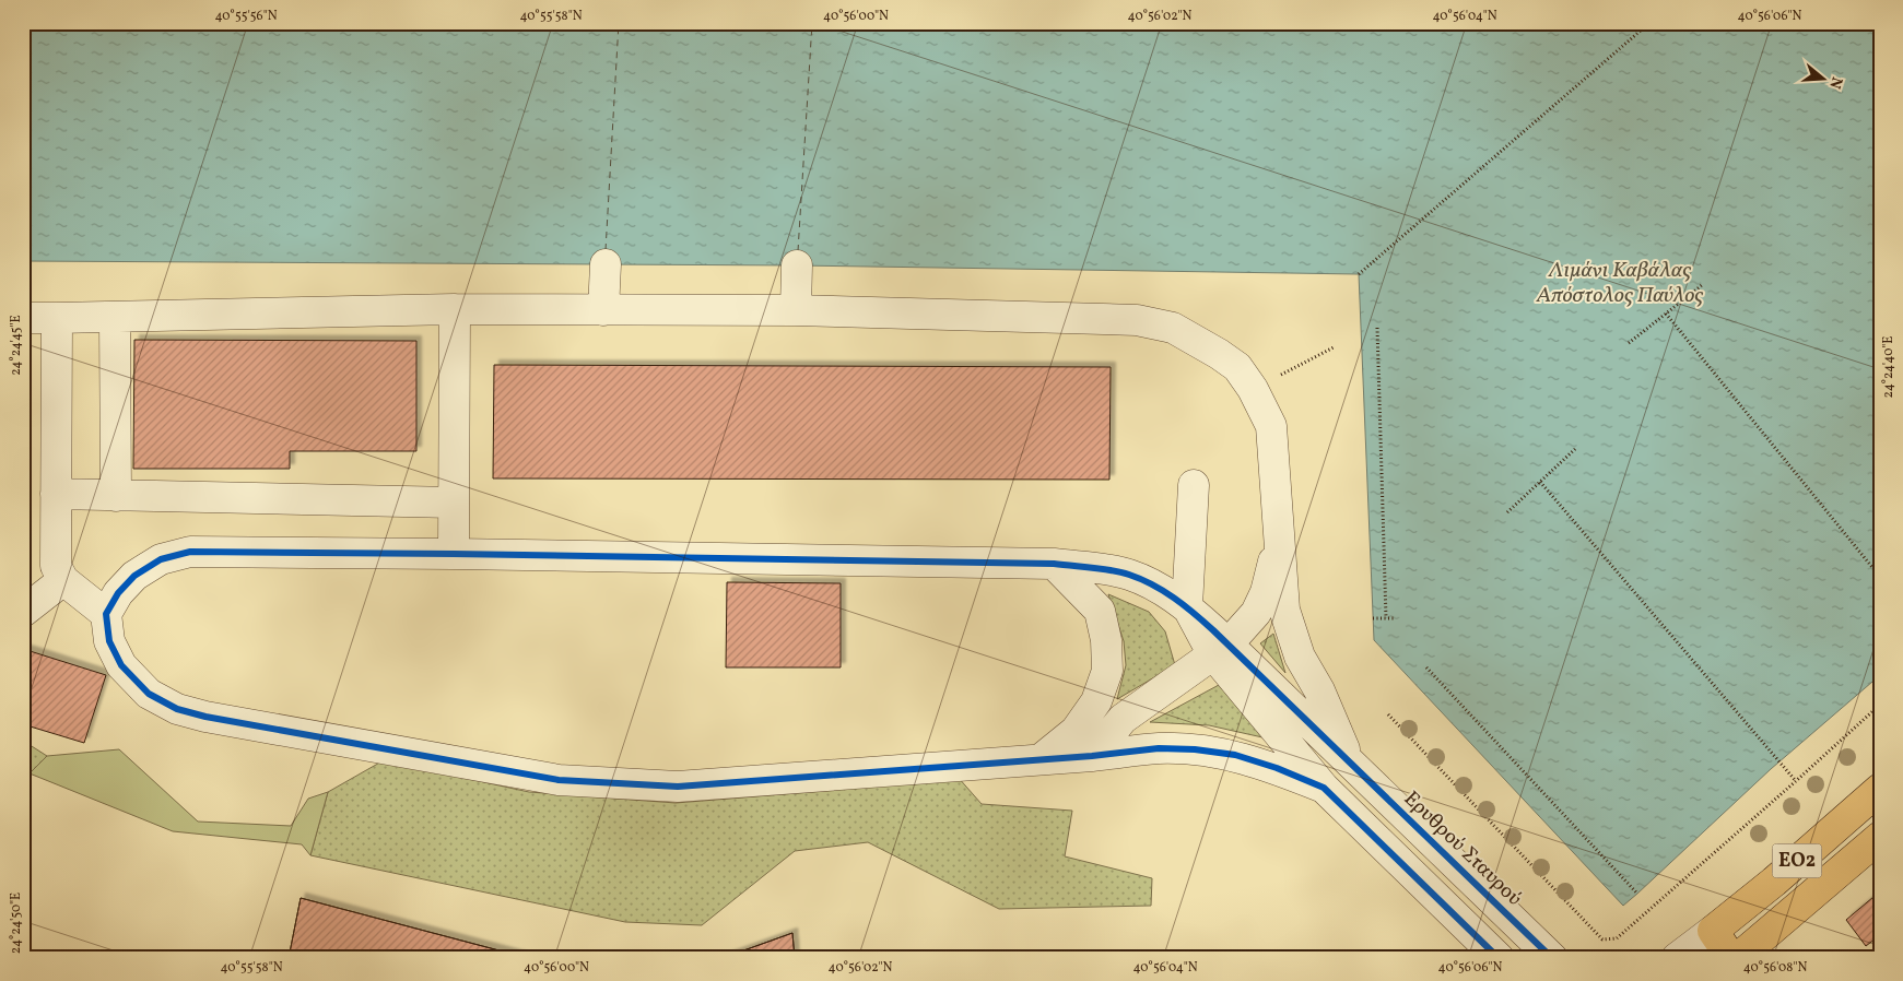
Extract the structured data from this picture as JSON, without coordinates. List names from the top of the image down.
{
  "streets": {
    "main road": ["ΕΟ2"],
    "street": ["Ερυθρού Σταυρού"]
  },
  "water": ["Λιμάνι Καβάλας Απόστολος Παύλος"],
  "north": "right",
  "coordinates": [
    "40°55'56\"N",
    "40°55'58\"N",
    "40°56'00\"N",
    "40°56'02\"N",
    "40°56'04\"N",
    "40°56'06\"N",
    "24°24'45\"E",
    "24°24'40\"E",
    "24°24'50\"E",
    "40°56'08\"N"
  ]
}
